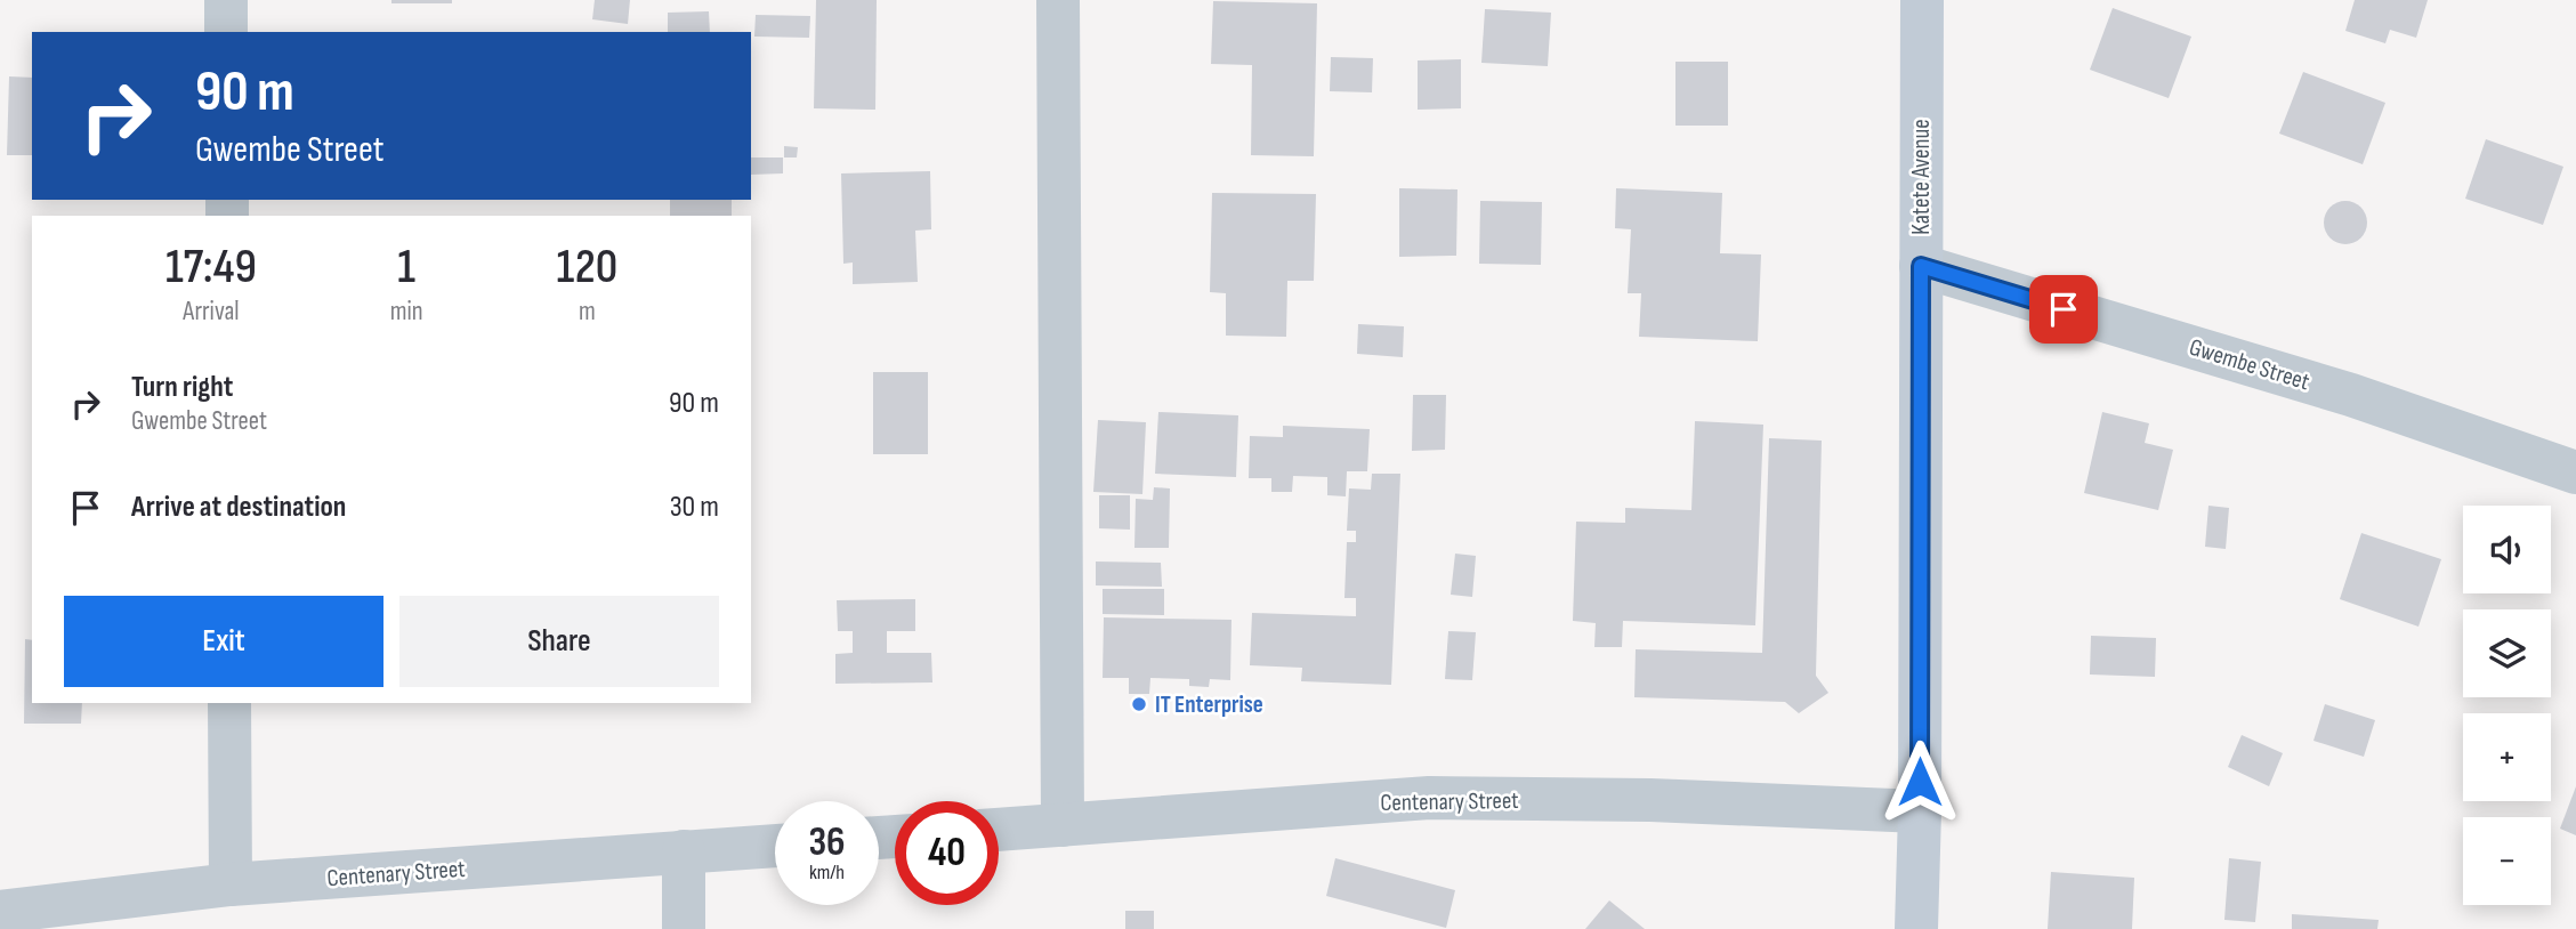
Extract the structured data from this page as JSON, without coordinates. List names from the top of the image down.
{
  "streets": {
    "street": ["Katete Avenue", "Gwembe Street", "Centenary Street"]
  },
  "crossings": [
    ["Katete Avenue", "Gwembe Street"],
    ["Katete Avenue", "Centenary Street"]
  ],
  "places": ["IT Enterprise"],
  "page": {
    "turn": ["90 m", "Gwembe Street"],
    "eta": [
      "17:49",
      "Arrival",
      "1",
      "min",
      "120",
      "m"
    ],
    "list": [
      {
        "name": "Turn right",
        "note": "Gwembe Street",
        "value": "90 m"
      },
      {
        "name": "Arrive at destination",
        "value": "30 m"
      }
    ],
    "map_buttons": ["+", "−"],
    "buttons": ["Exit", "Share"],
    "speed": "36 km/h",
    "limit": "40"
  }
}
